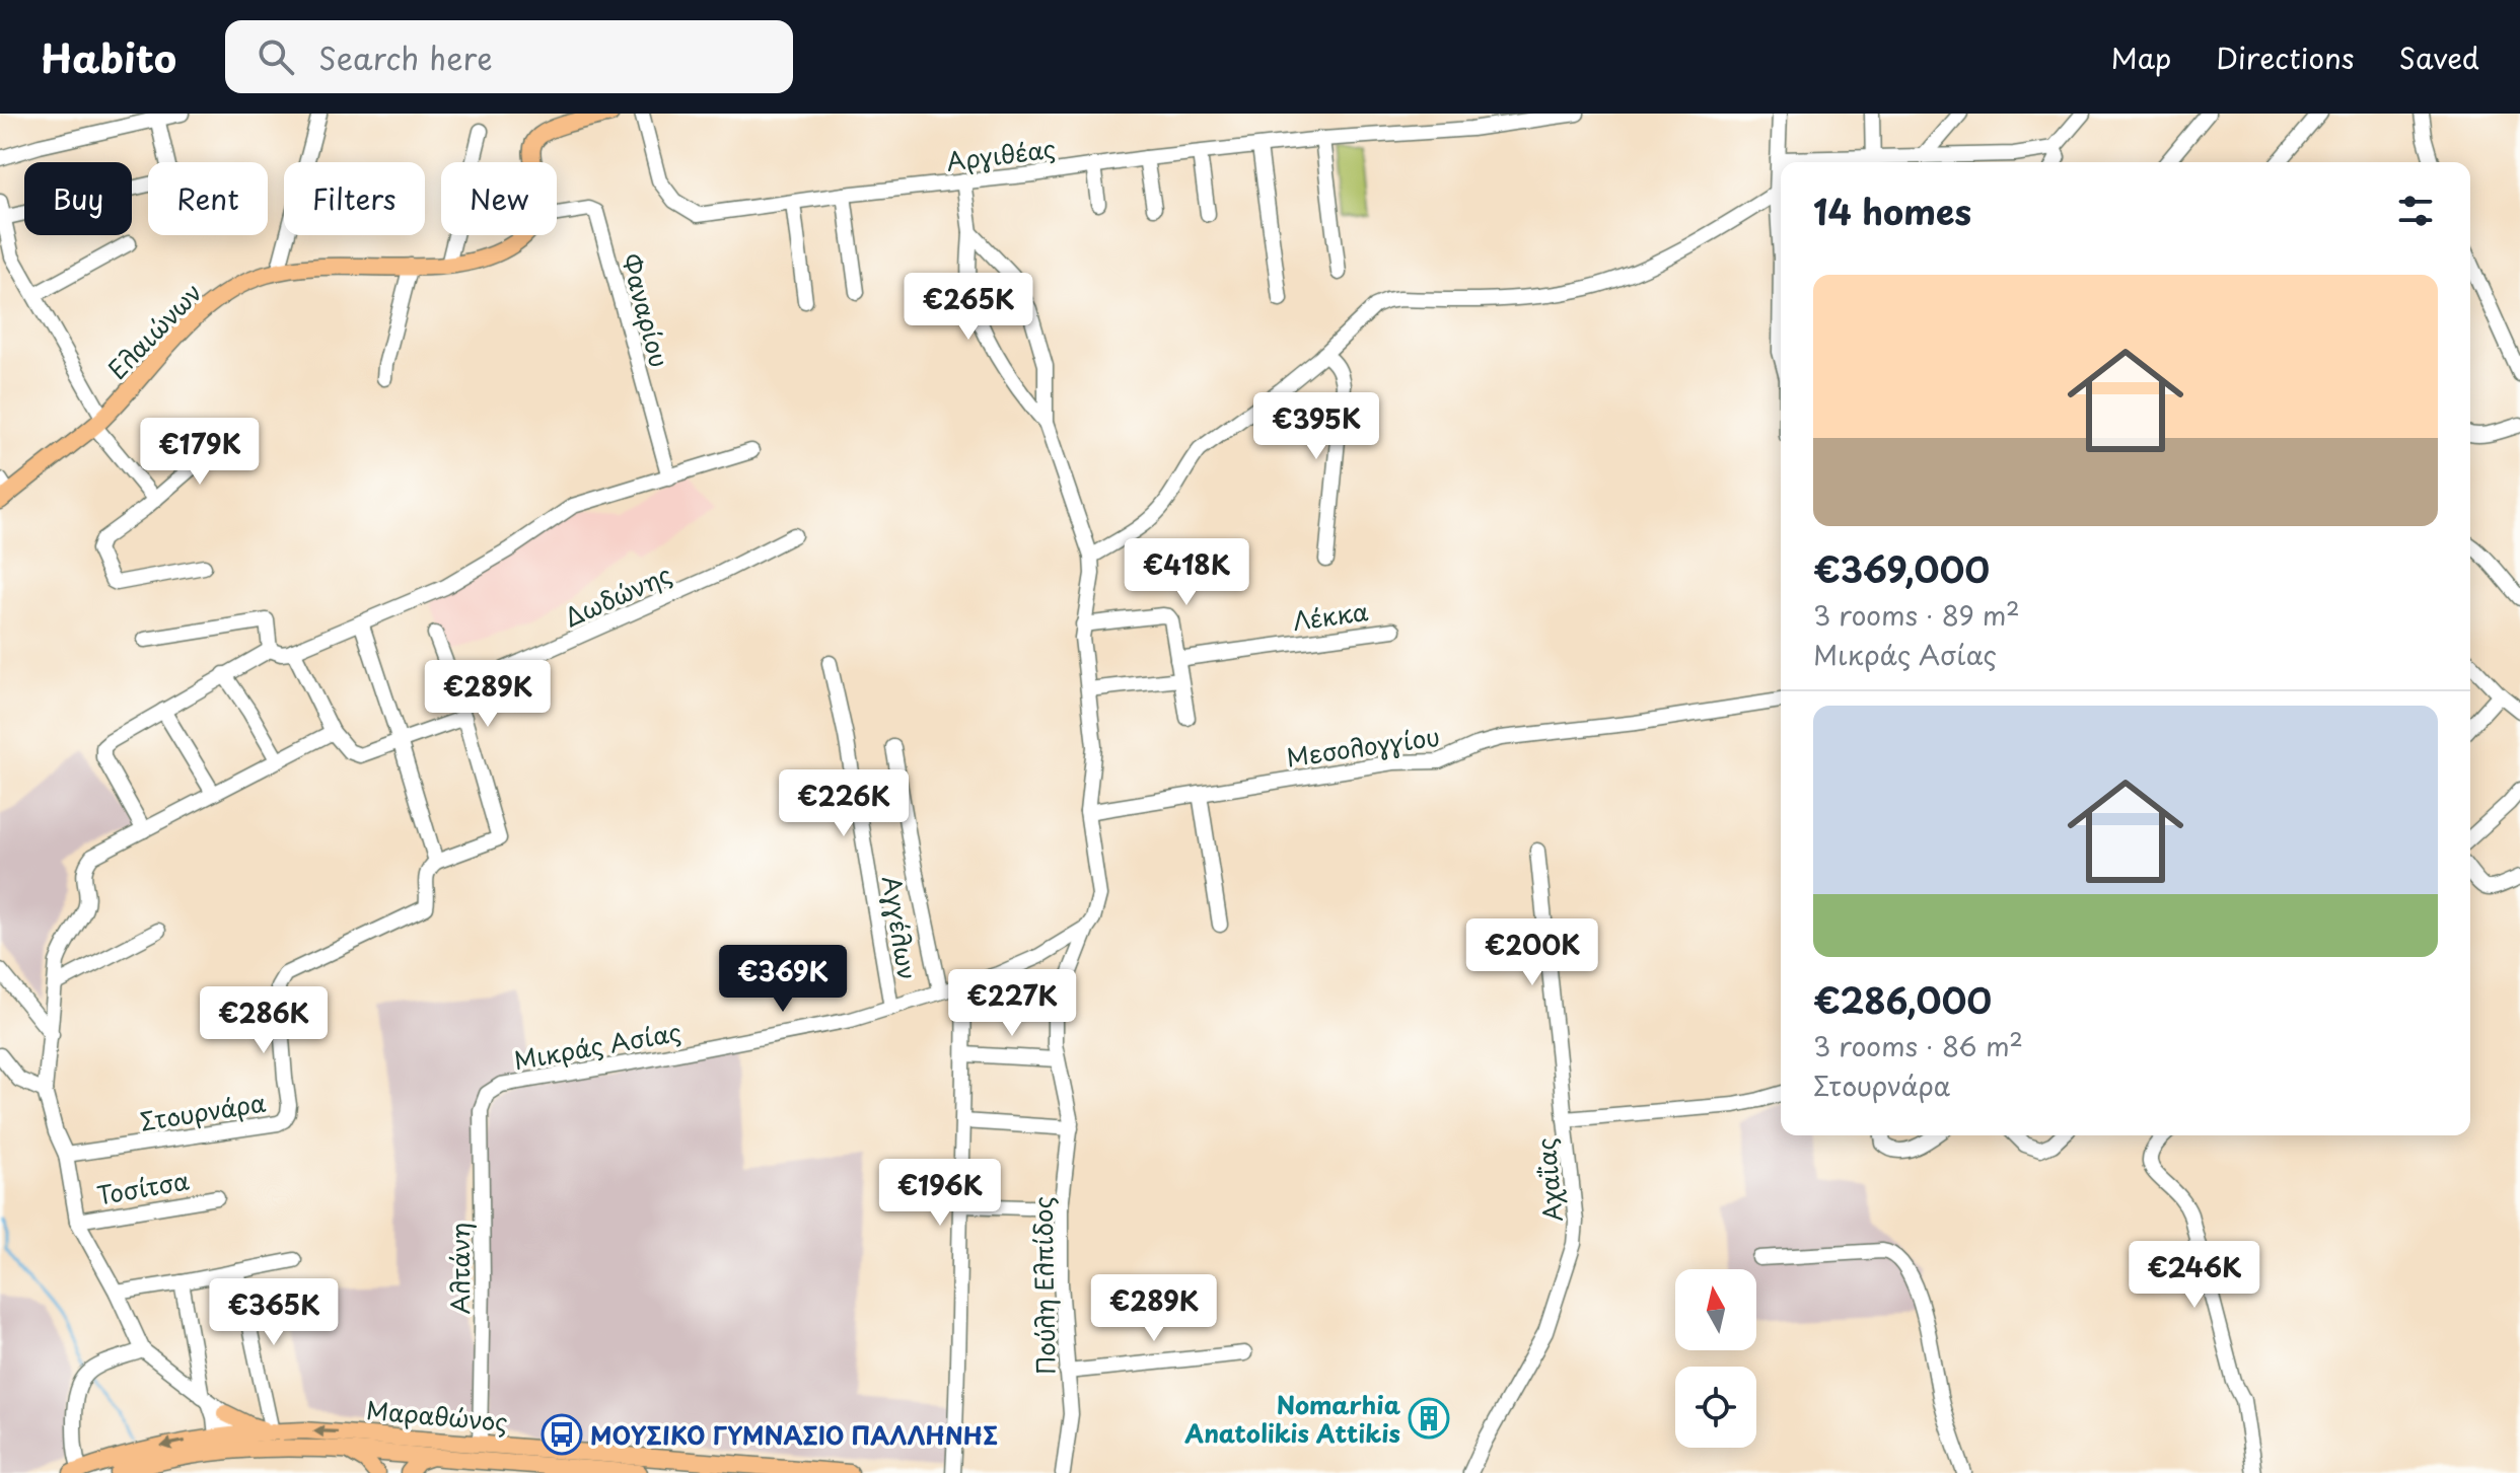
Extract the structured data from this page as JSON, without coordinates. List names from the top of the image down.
{
  "streets": {
    "main road": ["Ελαιώνων", "Μαραθώνος"],
    "street": [
      "Αργιθέας",
      "Φαναρίου",
      "Δωδώνης",
      "Λέκκα",
      "Μεσολογγίου",
      "Αγγέλων",
      "Μικράς Ασίας",
      "Στουρνάρα",
      "Αχαΐας",
      "Τοσίτσα",
      "Αλτάνη",
      "Πούλη Ελπίδος"
    ]
  },
  "crossings": [
    ["Μεσολογγίου", "Πούλη Ελπίδος"],
    ["Αγγέλων", "Μικράς Ασίας"],
    ["Μικράς Ασίας", "Αλτάνη"],
    ["Μικράς Ασίας", "Πούλη Ελπίδος"],
    ["Αλτάνη", "Μαραθώνος"]
  ],
  "places": {
    "building": ["Nomarhia Anatolikis Attikis"],
    "bus stop": ["ΜΟΥΣΙΚΟ ΓΥΜΝΑΣΙΟ ΠΑΛΛΗΝΗΣ"]
  },
  "north": "top",
  "page": {
    "header": "Habito",
    "search": "Search here",
    "nav": ["Map", "Directions", "Saved"],
    "chip": [
      "Buy",
      "Rent",
      "Filters",
      "New"
    ],
    "heading": "14 homes",
    "list": [
      {
        "name": "€369,000",
        "note": "3 rooms · 89 m² · Μικράς Ασίας"
      },
      {
        "name": "€286,000",
        "note": "3 rooms · 86 m² · Στουρνάρα"
      }
    ],
    "price": [
      "€265K",
      "€395K",
      "€179K",
      "€418K",
      "€289K",
      "€226K",
      "€200K",
      "€369K",
      "€227K",
      "€286K",
      "€196K",
      "€246K",
      "€289K",
      "€365K"
    ]
  }
}
